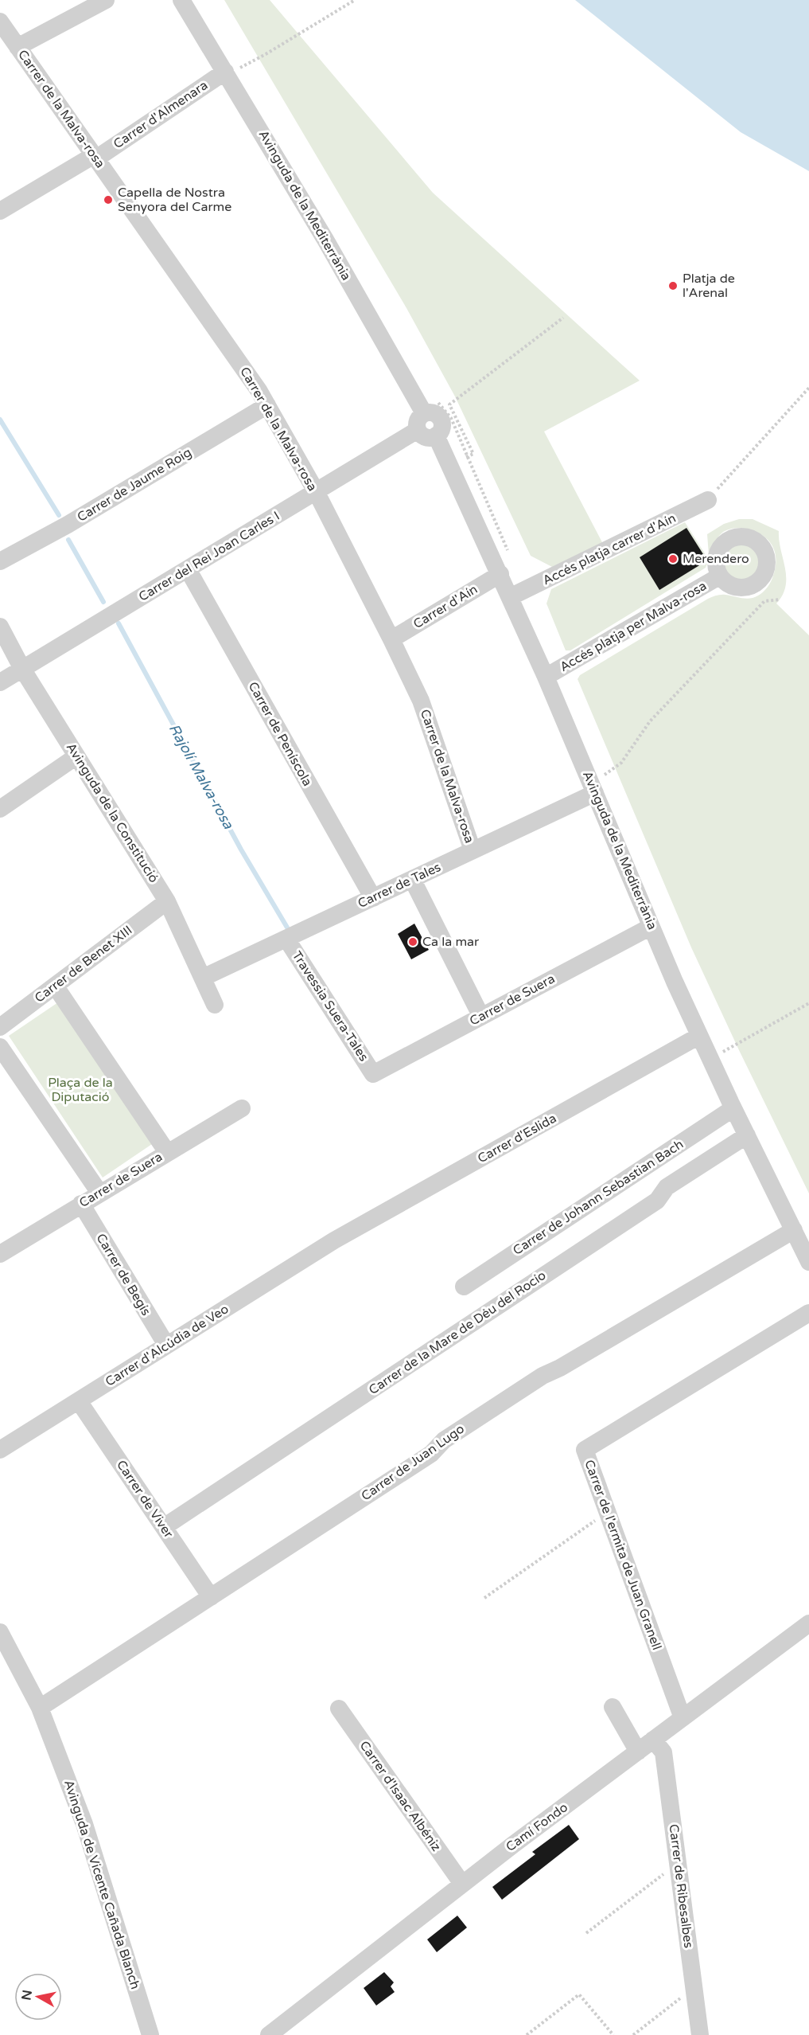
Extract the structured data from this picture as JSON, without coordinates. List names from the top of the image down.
{
  "streets": {
    "street": [
      "Carrer de la Malva-rosa",
      "Carrer d'Almenara",
      "Avinguda de la Mediterrània",
      "Carrer de Jaume Roig",
      "Accés platja carrer d'Aín",
      "Carrer del Rei Joan Carles I",
      "Carrer d'Aín",
      "Accés platja per Malva-rosa",
      "Carrer de Peníscola",
      "Avinguda de la Constitució",
      "Carrer de Tales",
      "Carrer de Benet XIII",
      "Carrer de Suera",
      "Travessia Suera-Tales",
      "Carrer d'Eslida",
      "Carrer de Johann Sebastian Bach",
      "Carrer de Begís",
      "Carrer de la Mare de Déu del Rocío",
      "Carrer d'Alcúdia de Veo",
      "Carrer de Juan Lugo",
      "Carrer de Viver",
      "Carrer de l'ermita de Juan Granell",
      "Carrer d'Isaac Albéniz",
      "Camí Fondo",
      "Avinguda de Vicente Cañada Blanch",
      "Carrer de Ribesalbes"
    ]
  },
  "crossings": [
    ["Carrer de la Malva-rosa", "Carrer d'Almenara"],
    ["Carrer de la Malva-rosa", "Carrer de Jaume Roig"],
    ["Carrer de la Malva-rosa", "Carrer del Rei Joan Carles I"],
    ["Carrer de la Malva-rosa", "Carrer d'Aín"],
    ["Carrer de la Malva-rosa", "Carrer de Tales"],
    ["Carrer d'Almenara", "Avinguda de la Mediterrània"],
    ["Avinguda de la Mediterrània", "Accés platja carrer d'Aín"],
    ["Avinguda de la Mediterrània", "Carrer del Rei Joan Carles I"],
    ["Avinguda de la Mediterrània", "Carrer d'Aín"],
    ["Avinguda de la Mediterrània", "Accés platja per Malva-rosa"],
    ["Avinguda de la Mediterrània", "Carrer de Tales"],
    ["Avinguda de la Mediterrània", "Carrer de Suera"],
    ["Avinguda de la Mediterrània", "Carrer d'Eslida"],
    ["Avinguda de la Mediterrània", "Carrer de Johann Sebastian Bach"],
    ["Avinguda de la Mediterrània", "Carrer de la Mare de Déu del Rocío"],
    ["Avinguda de la Mediterrània", "Carrer de Juan Lugo"],
    ["Carrer del Rei Joan Carles I", "Carrer de Peníscola"],
    ["Carrer del Rei Joan Carles I", "Avinguda de la Constitució"],
    ["Carrer de Peníscola", "Carrer de Tales"],
    ["Avinguda de la Constitució", "Carrer de Tales"],
    ["Avinguda de la Constitució", "Carrer de Benet XIII"],
    ["Carrer de Tales", "Travessia Suera-Tales"],
    ["Carrer de Suera", "Travessia Suera-Tales"],
    ["Carrer de Suera", "Carrer de Begís"],
    ["Carrer d'Eslida", "Carrer d'Alcúdia de Veo"],
    ["Carrer de Begís", "Carrer d'Alcúdia de Veo"],
    ["Carrer de la Mare de Déu del Rocío", "Carrer de Viver"],
    ["Carrer d'Alcúdia de Veo", "Carrer de Viver"],
    ["Carrer de Juan Lugo", "Carrer de Viver"],
    ["Carrer de Juan Lugo", "Avinguda de Vicente Cañada Blanch"],
    ["Carrer de l'ermita de Juan Granell", "Camí Fondo"],
    ["Carrer d'Isaac Albéniz", "Camí Fondo"],
    ["Camí Fondo", "Carrer de Ribesalbes"]
  ],
  "water": ["Rajolí Malva-rosa"],
  "parks": ["Plaça de la Diputació"],
  "places": [
    "Capella de Nostra Senyora del Carme",
    "Platja de l'Arenal",
    "Merendero",
    "Ca la mar"
  ],
  "north": "left"
}
